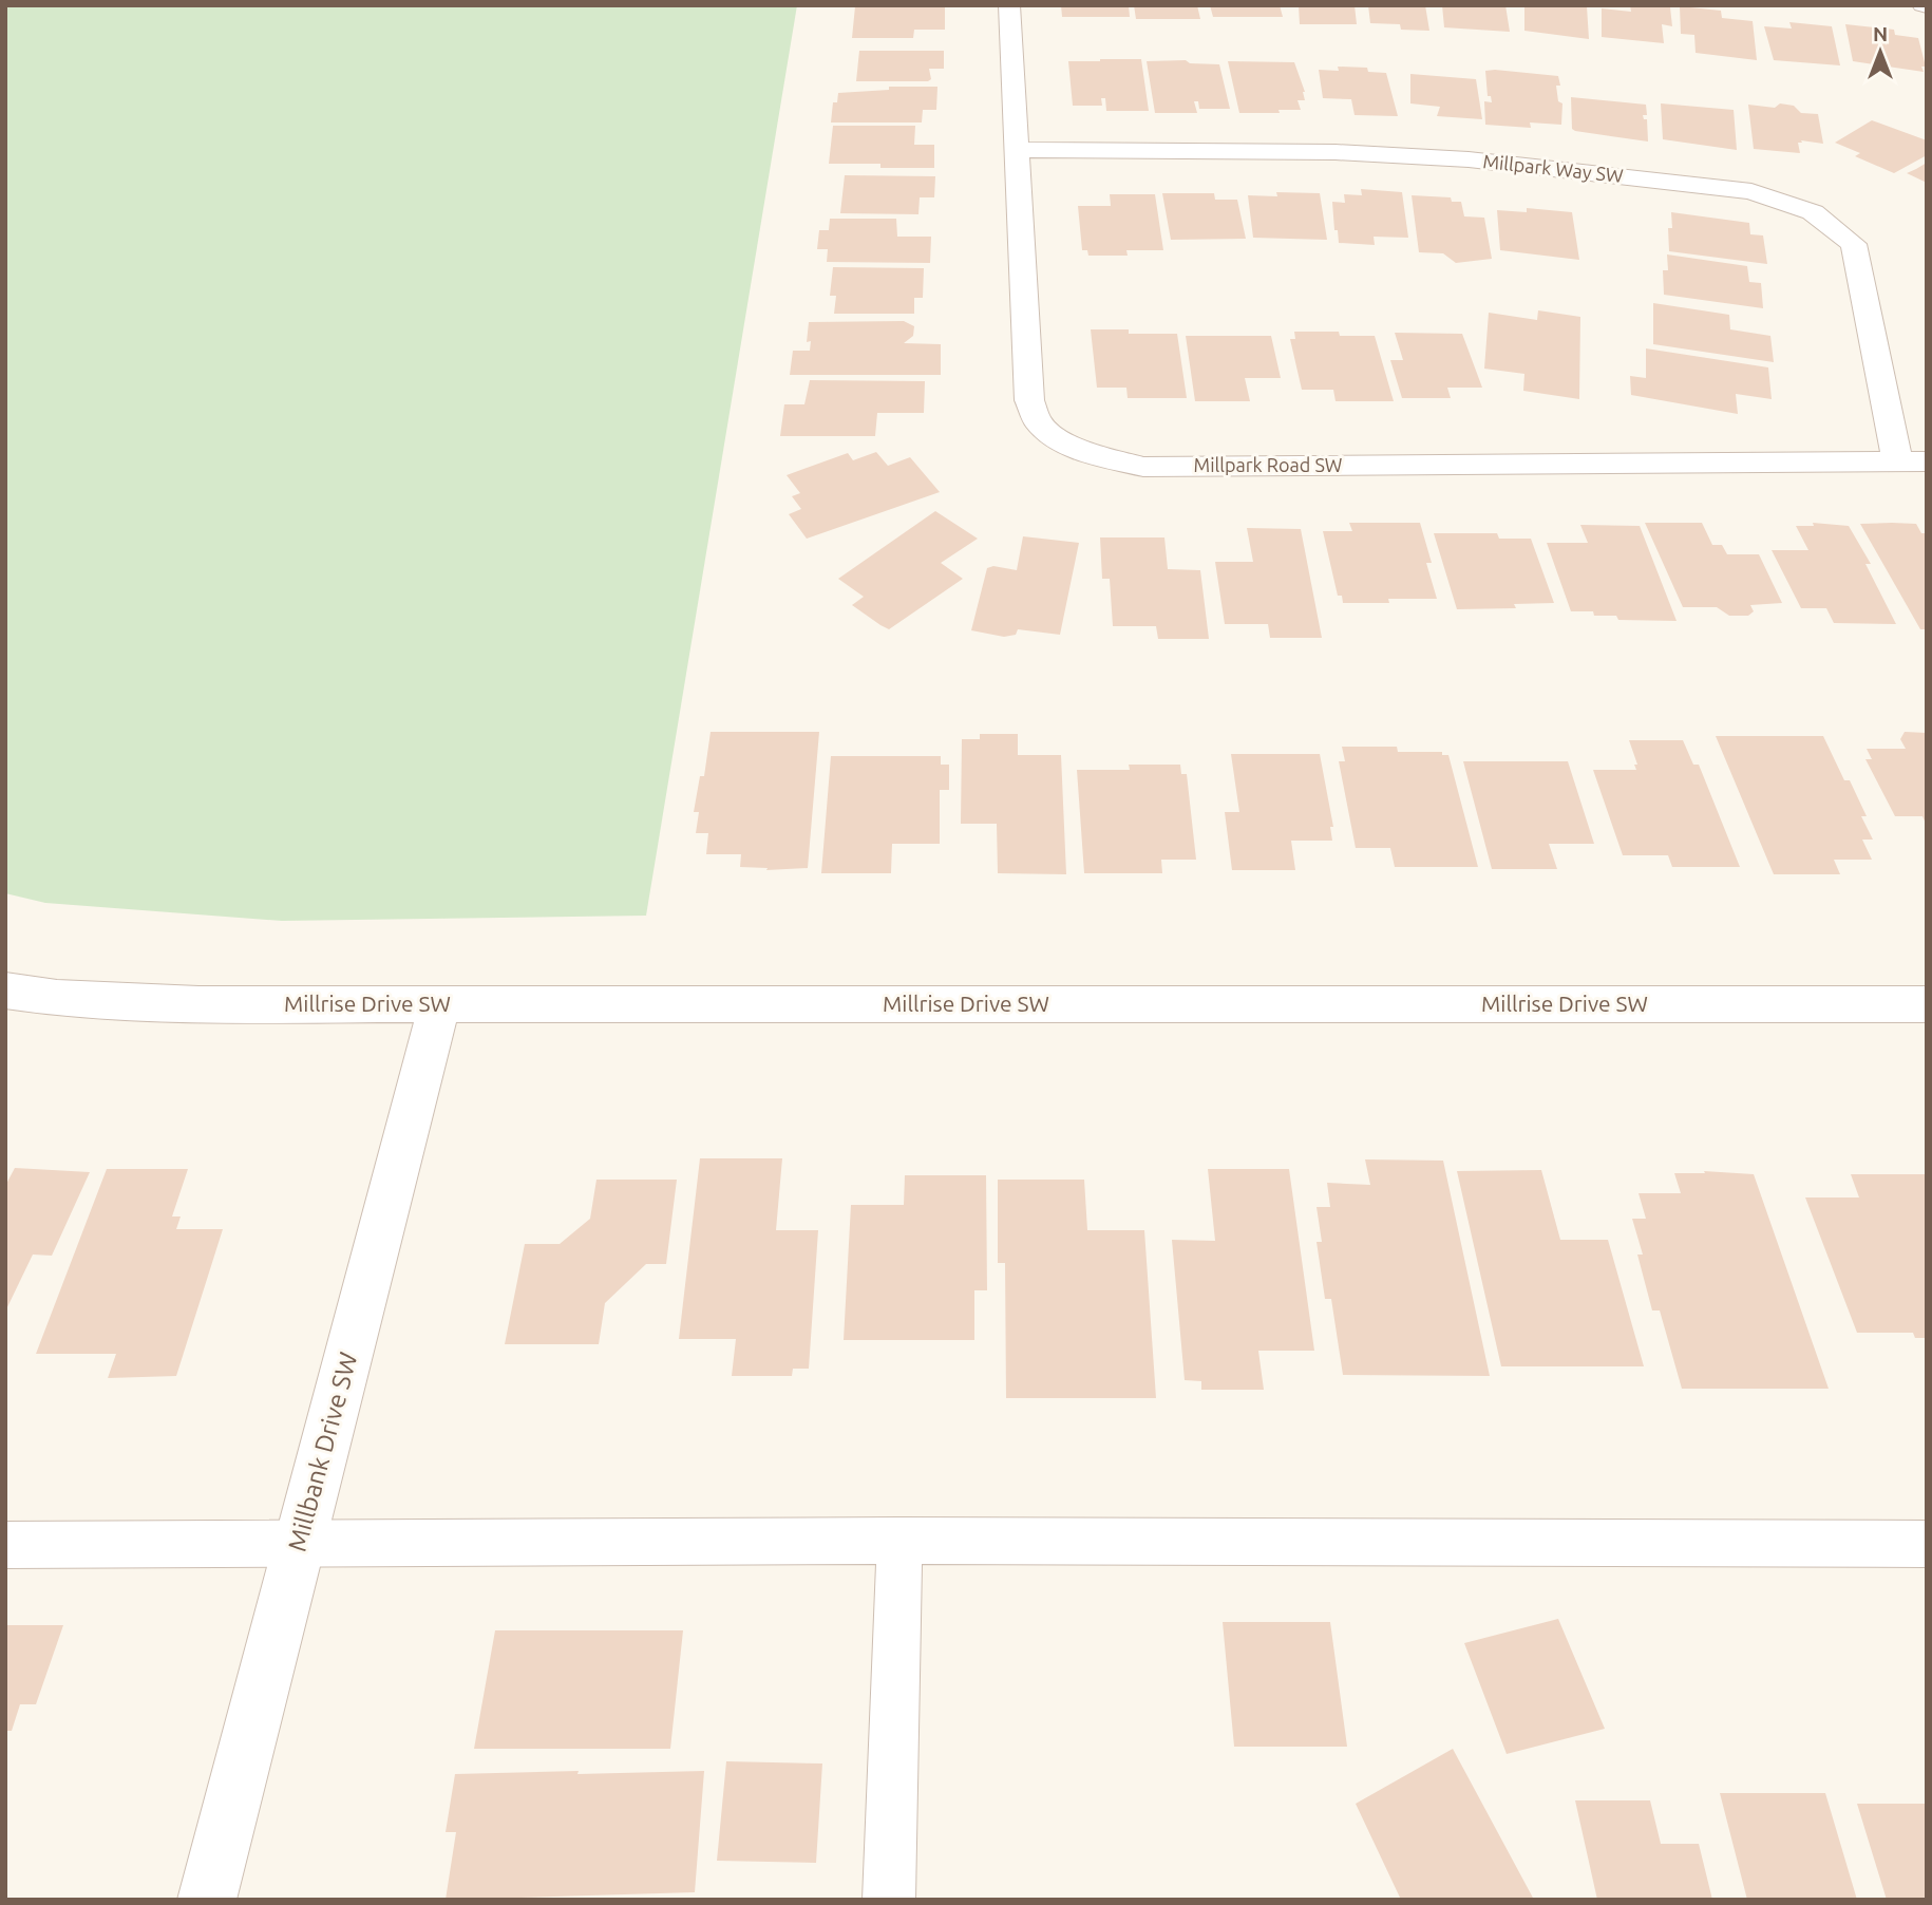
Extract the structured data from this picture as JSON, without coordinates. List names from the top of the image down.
{
  "streets": {
    "street": [
      "Millpark Way SW",
      "Millpark Road SW",
      "Millrise Drive SW",
      "Millbank Drive SW"
    ]
  },
  "crossings": [
    ["Millpark Way SW", "Millpark Road SW"],
    ["Millrise Drive SW", "Millbank Drive SW"]
  ],
  "north": "top"
}
